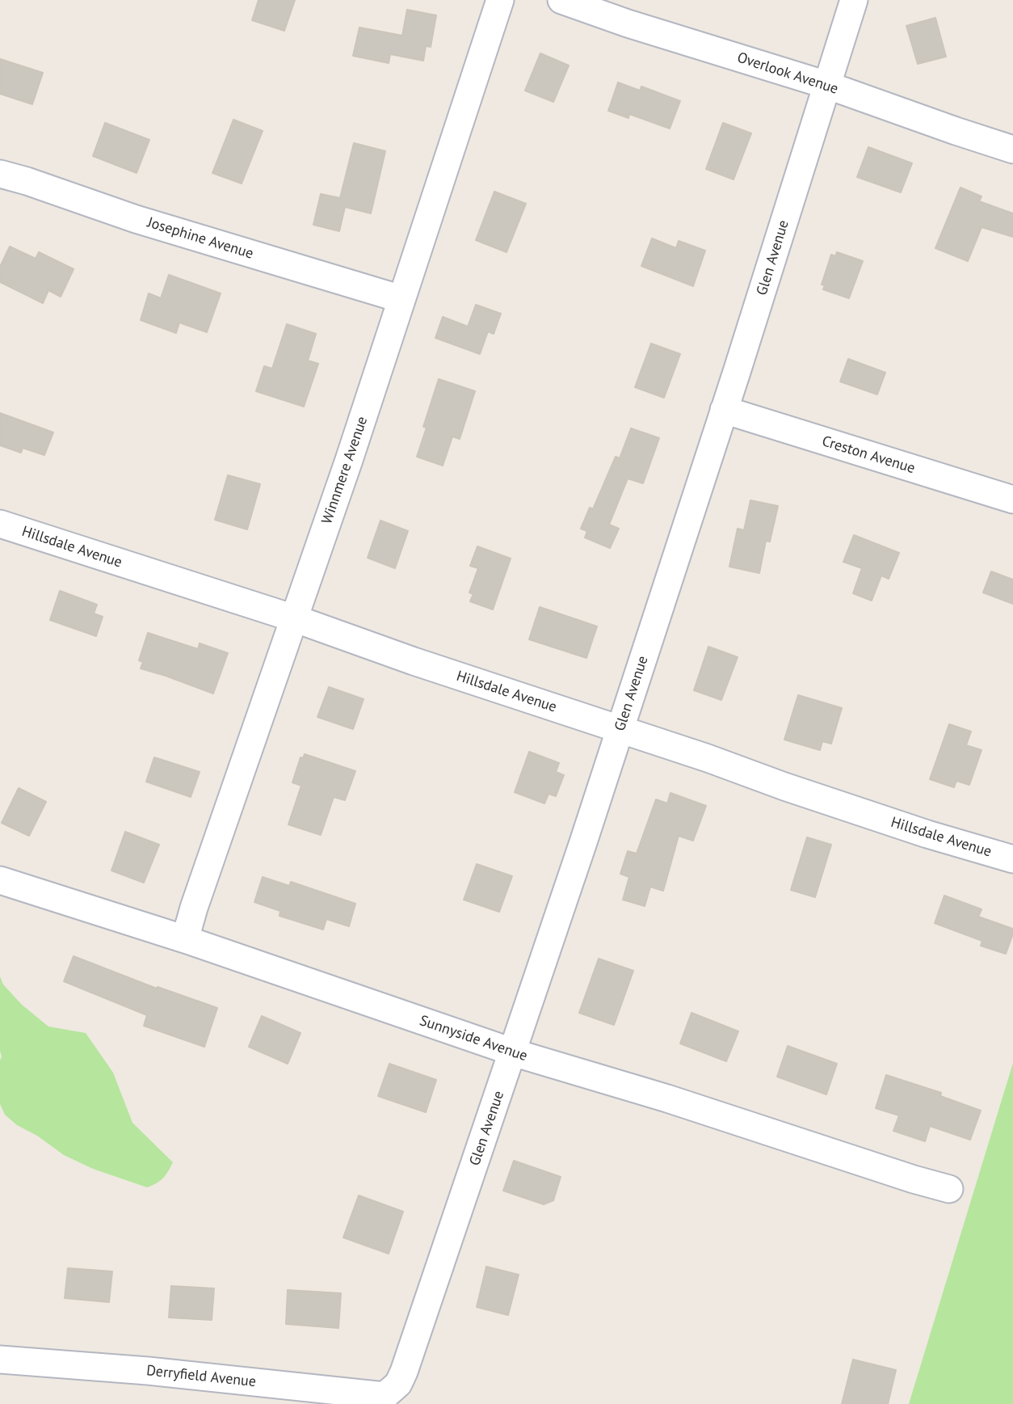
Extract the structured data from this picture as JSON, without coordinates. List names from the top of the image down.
{
  "streets": {
    "street": [
      "Overlook Avenue",
      "Josephine Avenue",
      "Glen Avenue",
      "Creston Avenue",
      "Winnmere Avenue",
      "Hillsdale Avenue",
      "Sunnyside Avenue",
      "Derryfield Avenue"
    ]
  },
  "crossings": [
    ["Overlook Avenue", "Glen Avenue"],
    ["Josephine Avenue", "Winnmere Avenue"],
    ["Glen Avenue", "Creston Avenue"],
    ["Glen Avenue", "Hillsdale Avenue"],
    ["Glen Avenue", "Sunnyside Avenue"],
    ["Glen Avenue", "Derryfield Avenue"],
    ["Winnmere Avenue", "Hillsdale Avenue"],
    ["Winnmere Avenue", "Sunnyside Avenue"]
  ]
}
